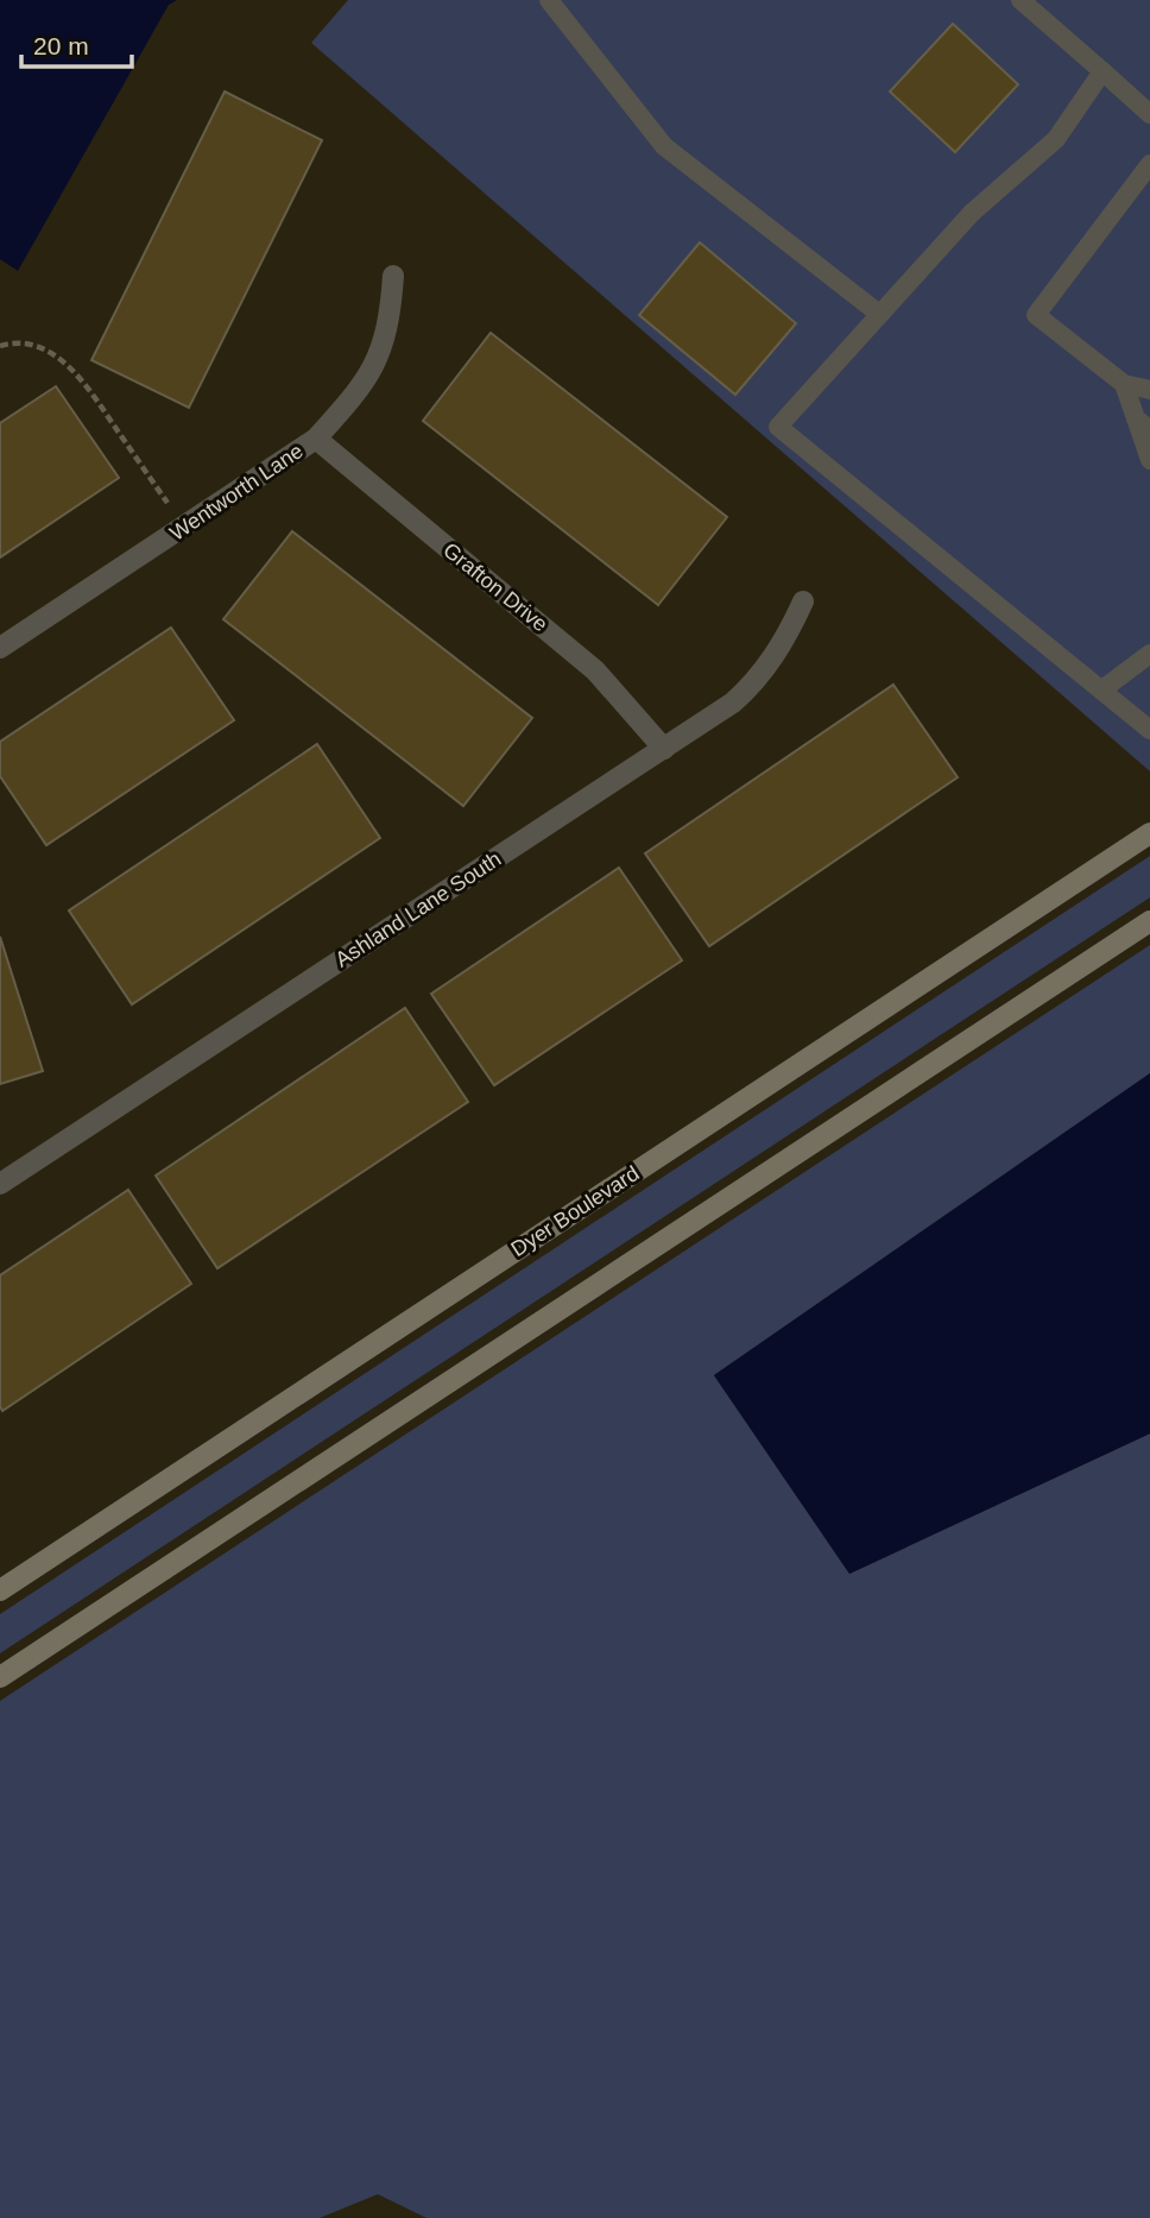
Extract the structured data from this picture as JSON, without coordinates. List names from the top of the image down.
{
  "streets": {
    "main road": ["Dyer Boulevard"],
    "street": ["Wentworth Lane", "Grafton Drive", "Ashland Lane South"]
  },
  "crossings": [
    ["Wentworth Lane", "Grafton Drive"],
    ["Grafton Drive", "Ashland Lane South"]
  ],
  "scale_bar": "20 m"
}
